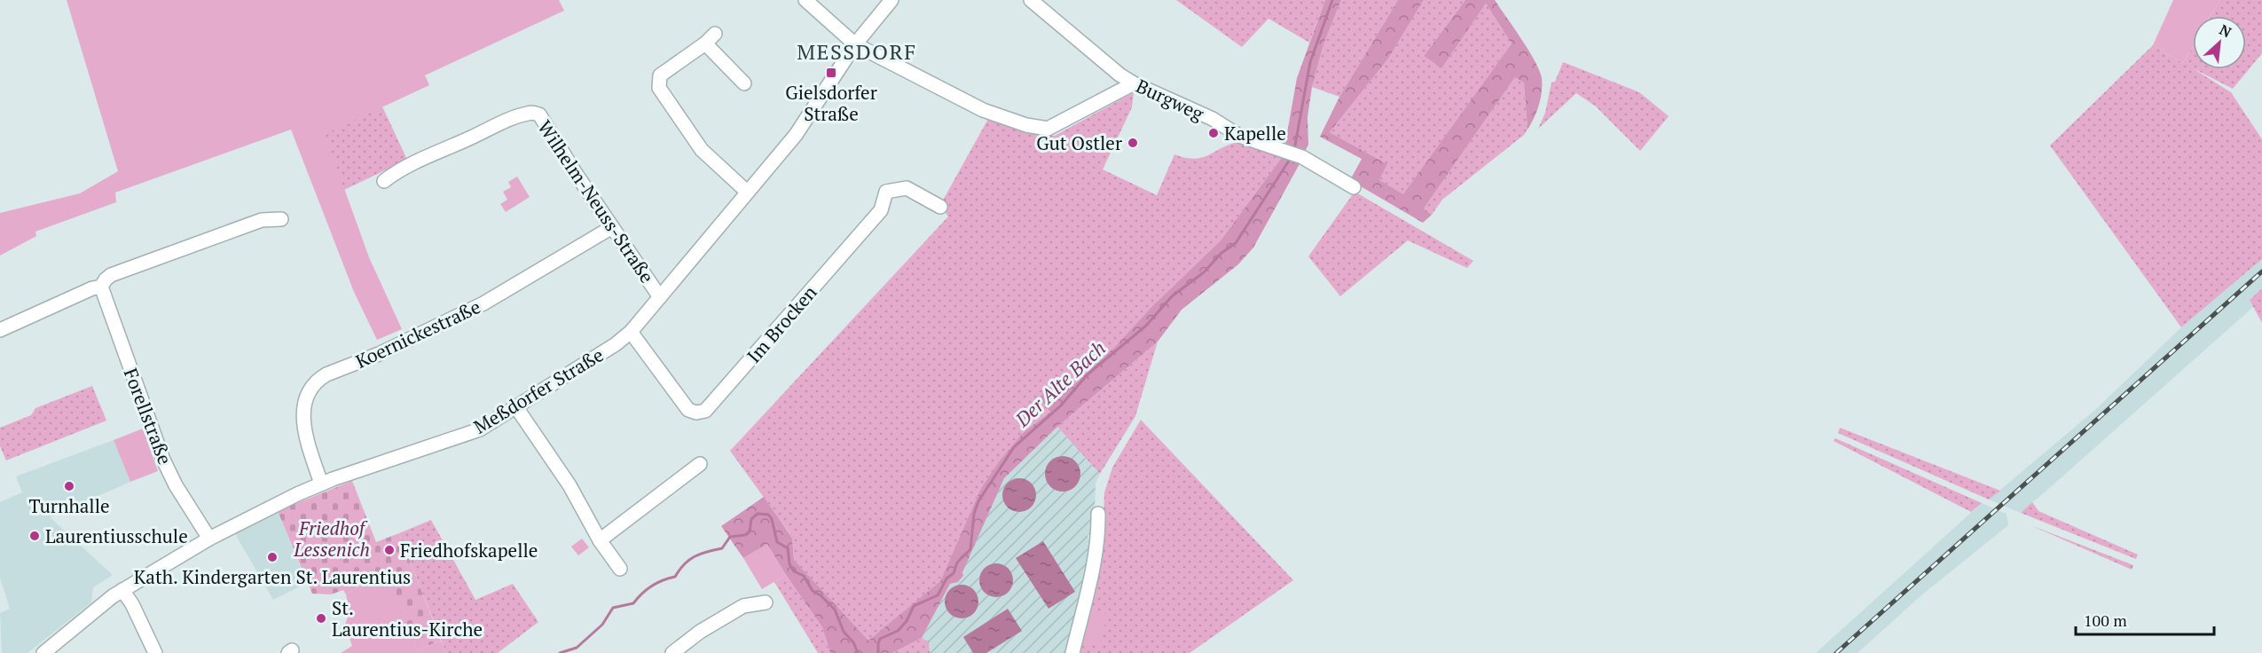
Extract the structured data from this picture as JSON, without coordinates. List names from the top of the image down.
{
  "streets": {
    "street": [
      "Burgweg",
      "Wilhelm-Neuss-Straße",
      "Im Brocken",
      "Koernickestraße",
      "Meßdorfer Straße",
      "Forellstraße"
    ]
  },
  "crossings": [
    ["Wilhelm-Neuss-Straße", "Koernickestraße"],
    ["Wilhelm-Neuss-Straße", "Meßdorfer Straße"],
    ["Im Brocken", "Meßdorfer Straße"],
    ["Koernickestraße", "Meßdorfer Straße"],
    ["Meßdorfer Straße", "Forellstraße"]
  ],
  "districts": ["MESSDORF"],
  "water": ["Der Alte Bach"],
  "parks": ["Friedhof Lessenich"],
  "places": {
    "transit": ["Gielsdorfer Straße"],
    "other": [
      "Kapelle",
      "Gut Ostler",
      "Turnhalle",
      "Laurentiusschule",
      "Friedhofskapelle",
      "Kath. Kindergarten St. Laurentius",
      "St. Laurentius-Kirche"
    ]
  },
  "scale_bar": "100 m",
  "north": "top right"
}
